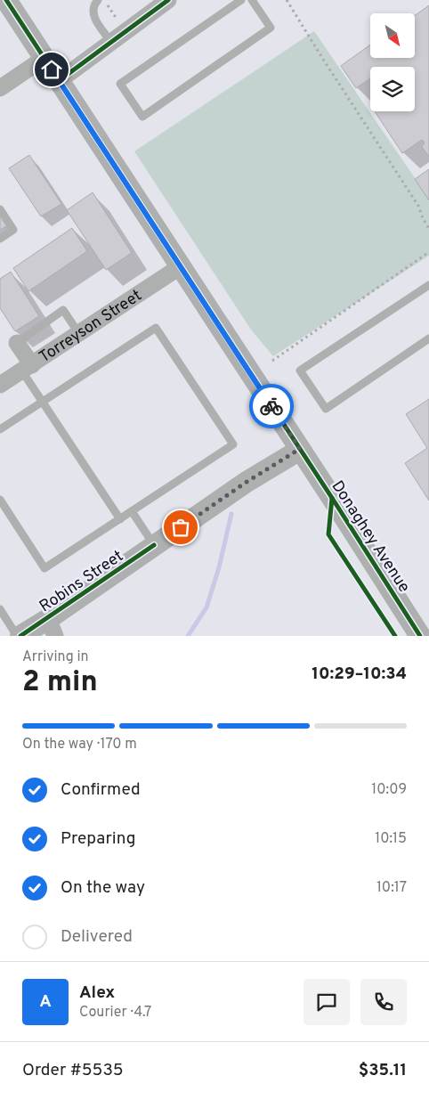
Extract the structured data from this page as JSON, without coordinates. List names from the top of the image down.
{
  "streets": {
    "street": ["Torreyson Street", "Donaghey Avenue", "Robins Street"]
  },
  "crossings": [
    ["Torreyson Street", "Donaghey Avenue"],
    ["Donaghey Avenue", "Robins Street"]
  ],
  "north": "bottom right",
  "page": {
    "heading": ["2 min", "Arriving in", "10:29–10:34"],
    "panel": [
      "Alex",
      "Courier · 4.7",
      "Order #5535",
      "$35.11"
    ],
    "bar": "On the way · 170 m",
    "list": [
      ["Confirmed", "10:09"],
      ["Preparing", "10:15"],
      ["On the way", "10:17"],
      "Delivered"
    ],
    "round": "A"
  }
}
